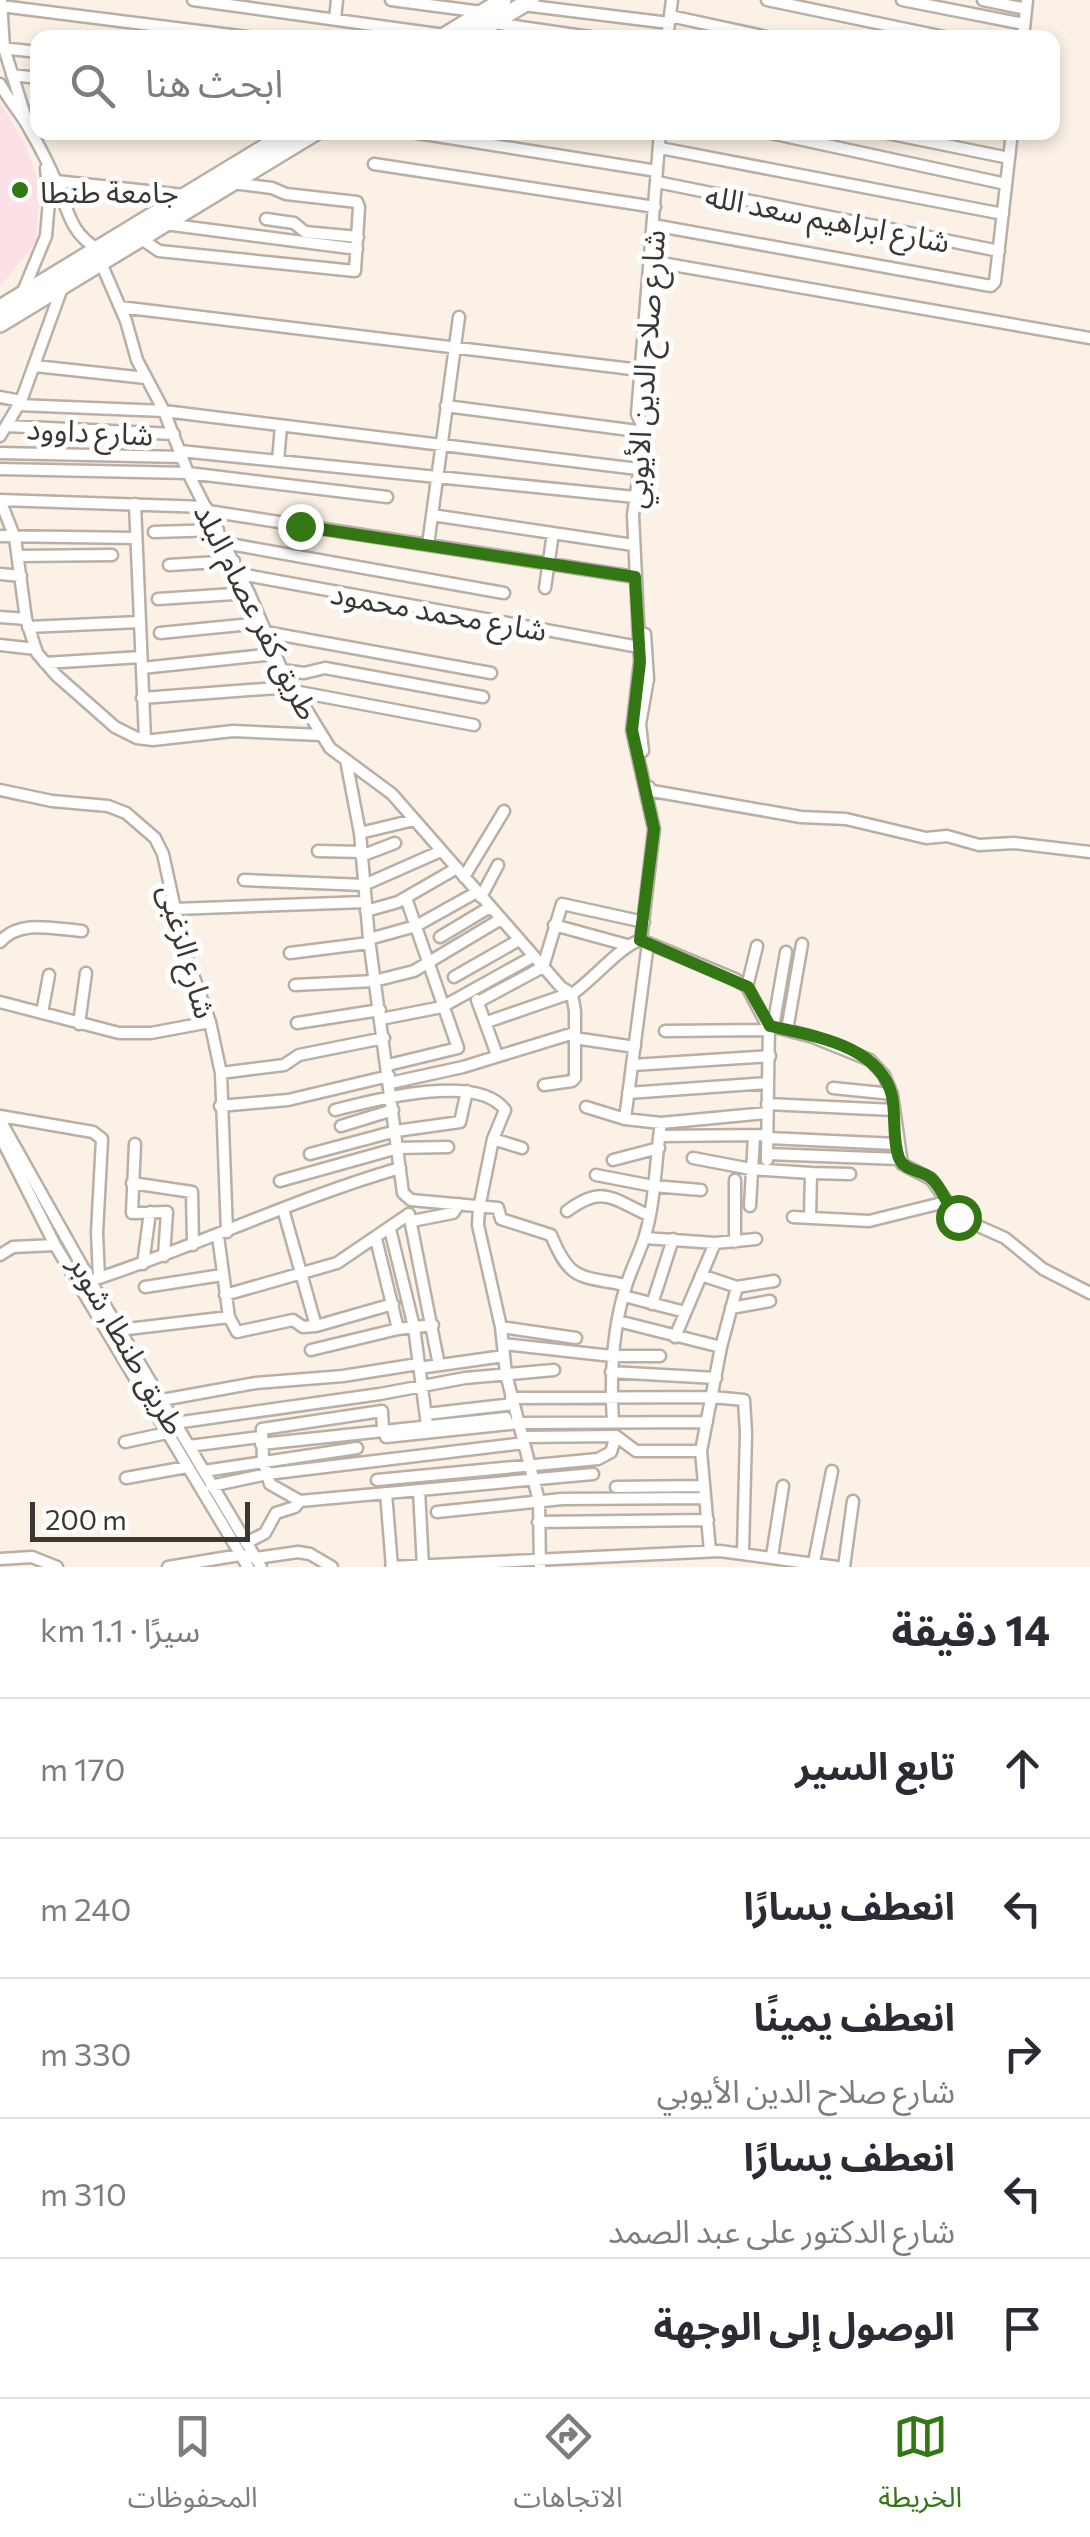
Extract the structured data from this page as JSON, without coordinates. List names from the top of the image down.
{
  "streets": {
    "street": [
      "شارع ابراهيم سعد الله",
      "شارع صلاح الدين الأيوبي",
      "شارع داوود",
      "شارع محمد محمود",
      "طريق كفر عصام البلد",
      "شارع الزغبى",
      "طريق طنطا, شوبر"
    ]
  },
  "crossings": [
    ["شارع ابراهيم سعد الله", "شارع صلاح الدين الأيوبي"],
    ["شارع صلاح الدين الأيوبي", "شارع محمد محمود"],
    ["شارع داوود", "طريق كفر عصام البلد"],
    ["شارع محمد محمود", "طريق كفر عصام البلد"]
  ],
  "places": ["جامعة طنطا"],
  "scale_bar": "200 m",
  "page": {
    "search": "ابحث هنا",
    "scale": "200 m",
    "heading": ["14 دقيقة", "سيرًا · 1.1 km"],
    "list": [
      ["تابع السير", "170 m"],
      ["انعطف يسارًا", "240 m"],
      ["انعطف يمينًا", "شارع صلاح الدين الأيوبي", "330 m"],
      ["انعطف يسارًا", "شارع الدكتور على عبد الصمد", "310 m"],
      "الوصول إلى الوجهة"
    ],
    "nav": ["الخريطة", "الاتجاهات", "المحفوظات"]
  }
}
